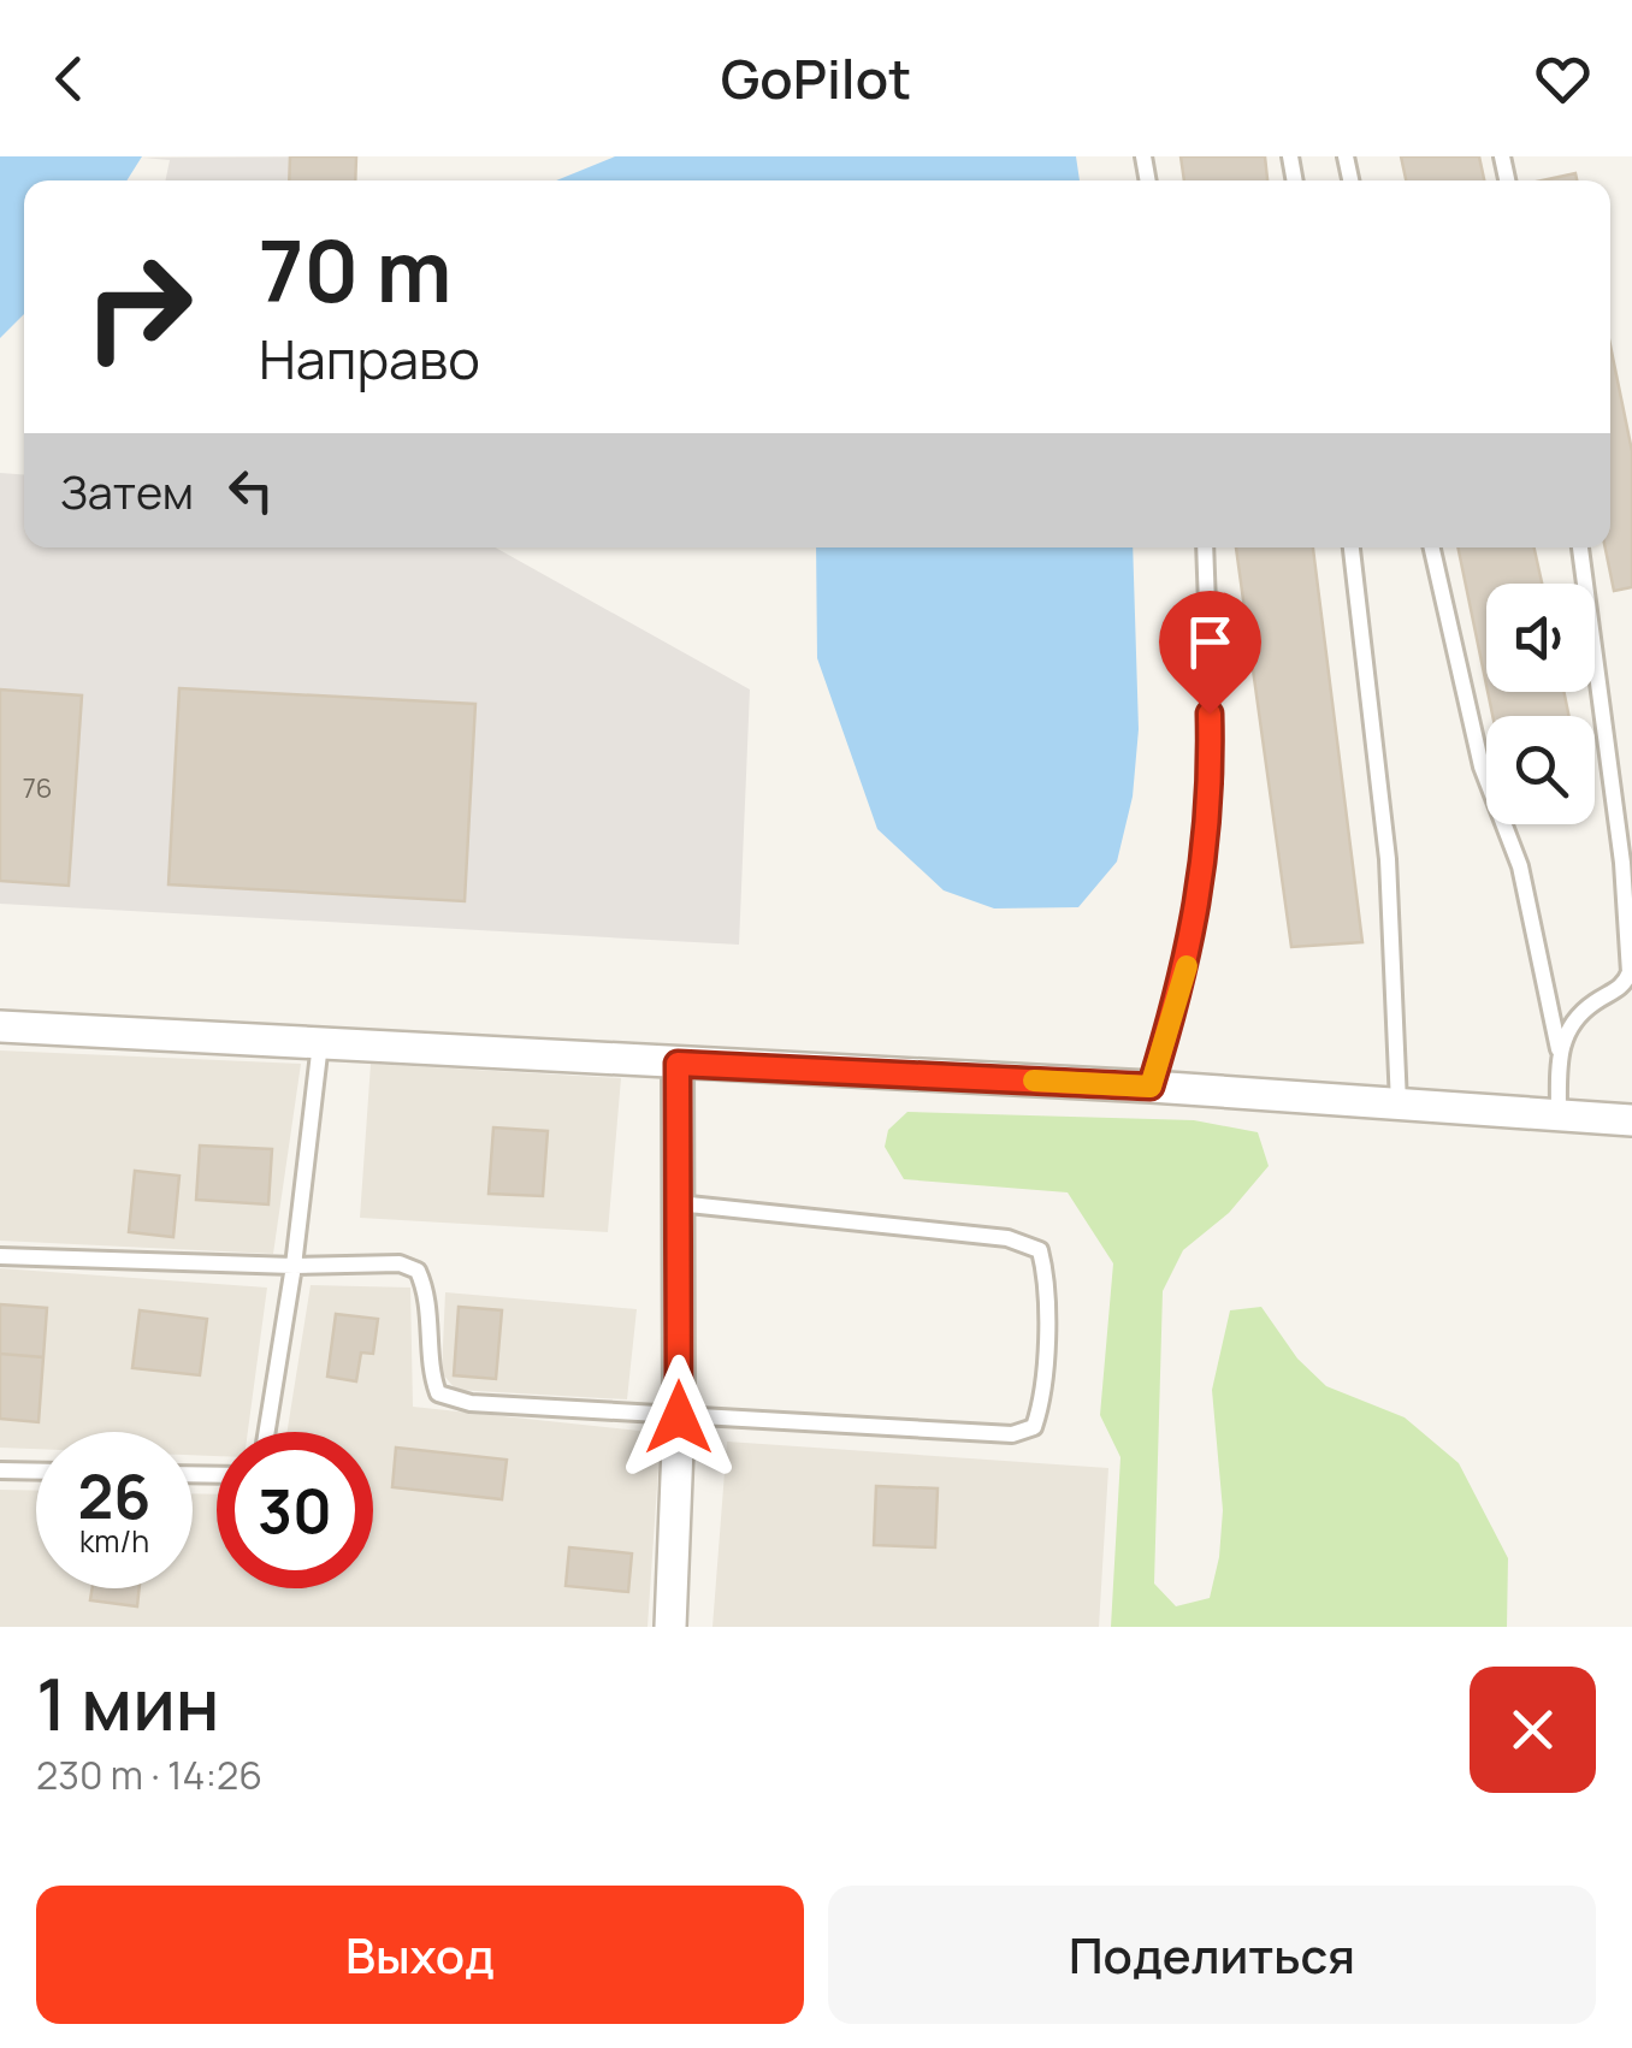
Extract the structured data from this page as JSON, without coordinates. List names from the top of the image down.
{
  "house_numbers": ["76"],
  "page": {
    "header": "GoPilot",
    "turn": ["70 m", "Направо"],
    "then": "Затем",
    "speed": "26 km/h",
    "limit": "30",
    "heading": ["1 мин", "230 m · 14:26"],
    "buttons": ["Выход", "Поделиться"]
  }
}
